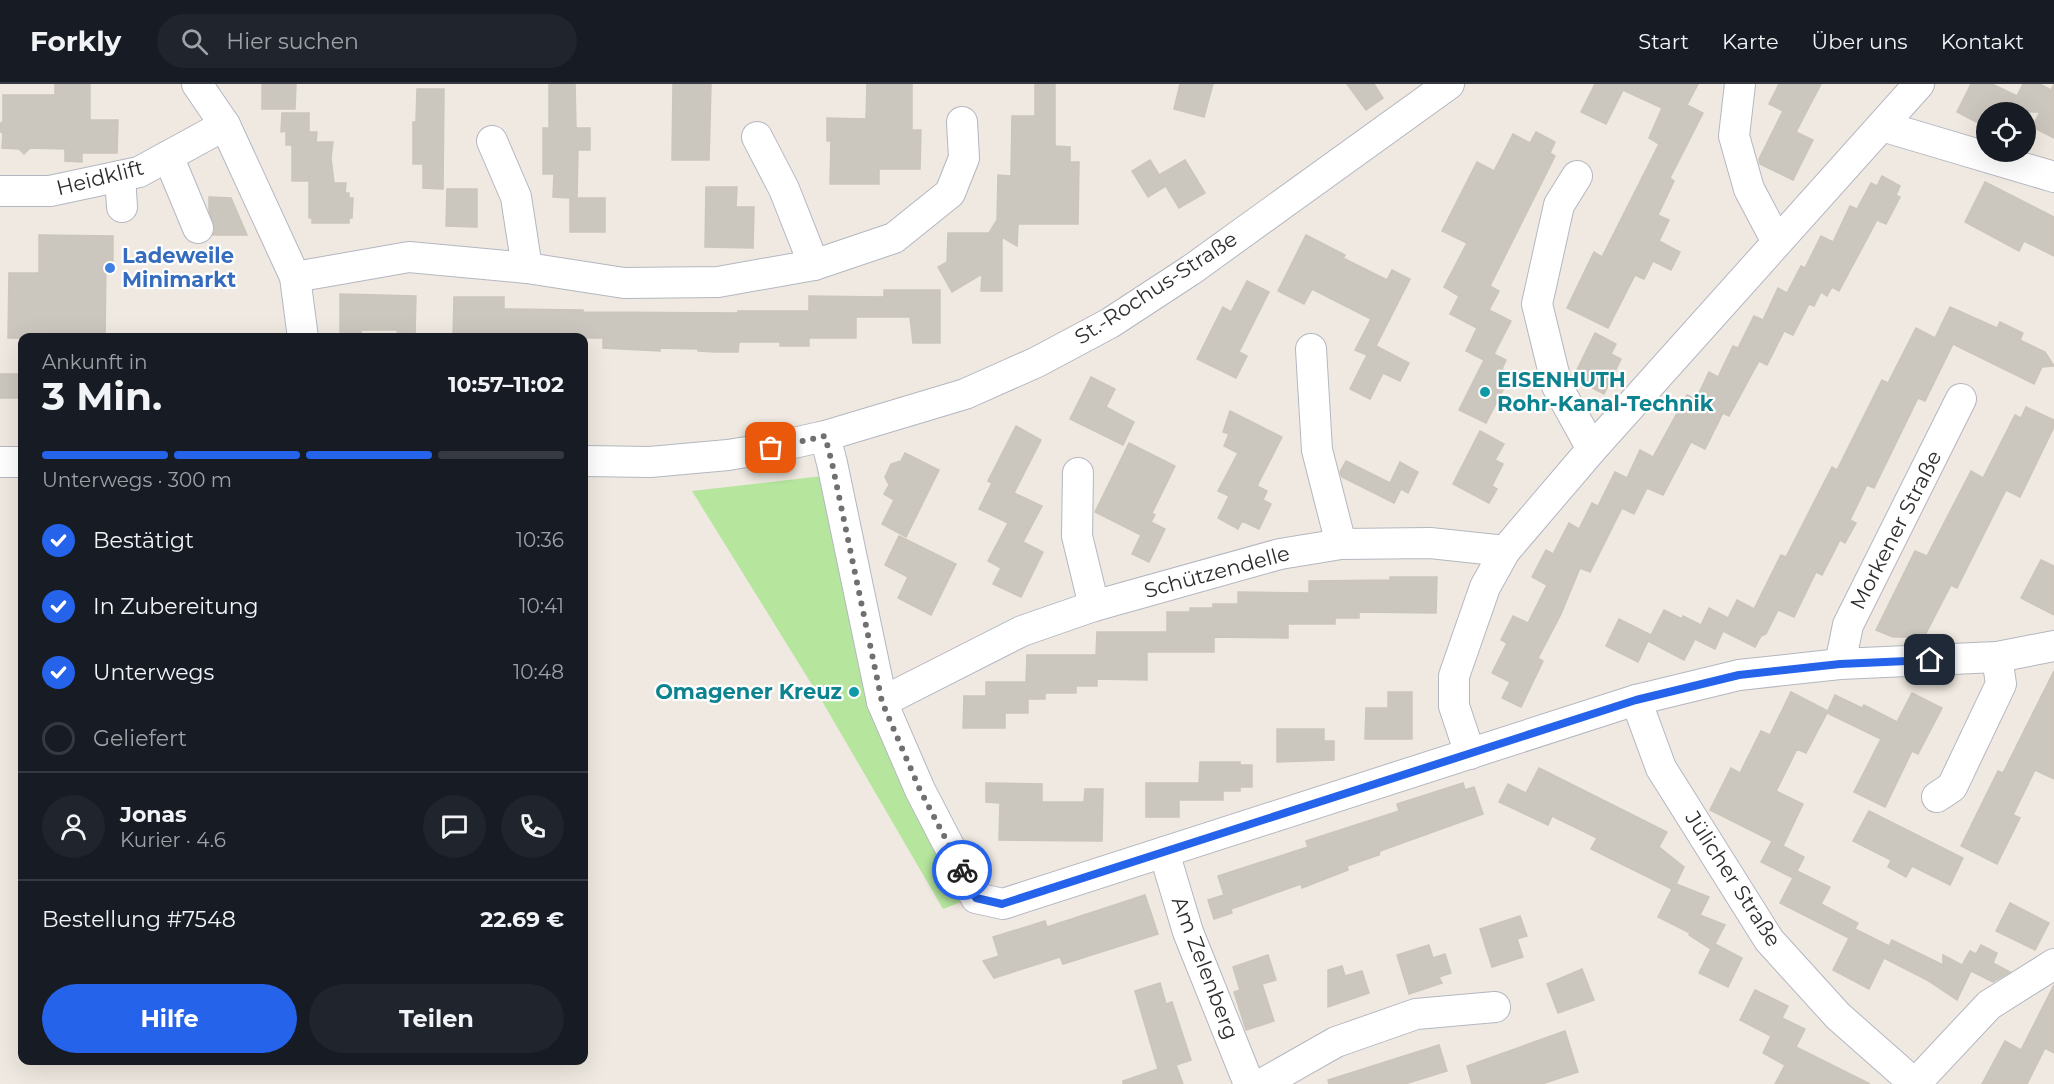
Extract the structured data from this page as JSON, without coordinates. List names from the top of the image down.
{
  "streets": {
    "street": [
      "Heidklift",
      "St.-Rochus-Straße",
      "Morkener Straße",
      "Schützendelle",
      "Jülicher Straße",
      "Am Zelenberg"
    ]
  },
  "places": ["Ladeweile Minimarkt", "EISENHUTH Rohr-Kanal-Technik", "Omagener Kreuz"],
  "page": {
    "header": "Forkly",
    "search": "Hier suchen",
    "nav": [
      "Start",
      "Karte",
      "Über uns",
      "Kontakt"
    ],
    "heading": ["3 Min.", "Ankunft in", "10:57–11:02"],
    "panel": [
      "Jonas",
      "Kurier · 4.6",
      "Bestellung #7548",
      "22.69 €"
    ],
    "bar": "Unterwegs · 300 m",
    "list": [
      ["Bestätigt", "10:36"],
      ["In Zubereitung", "10:41"],
      ["Unterwegs", "10:48"],
      "Geliefert"
    ],
    "buttons": ["Hilfe", "Teilen"]
  }
}
